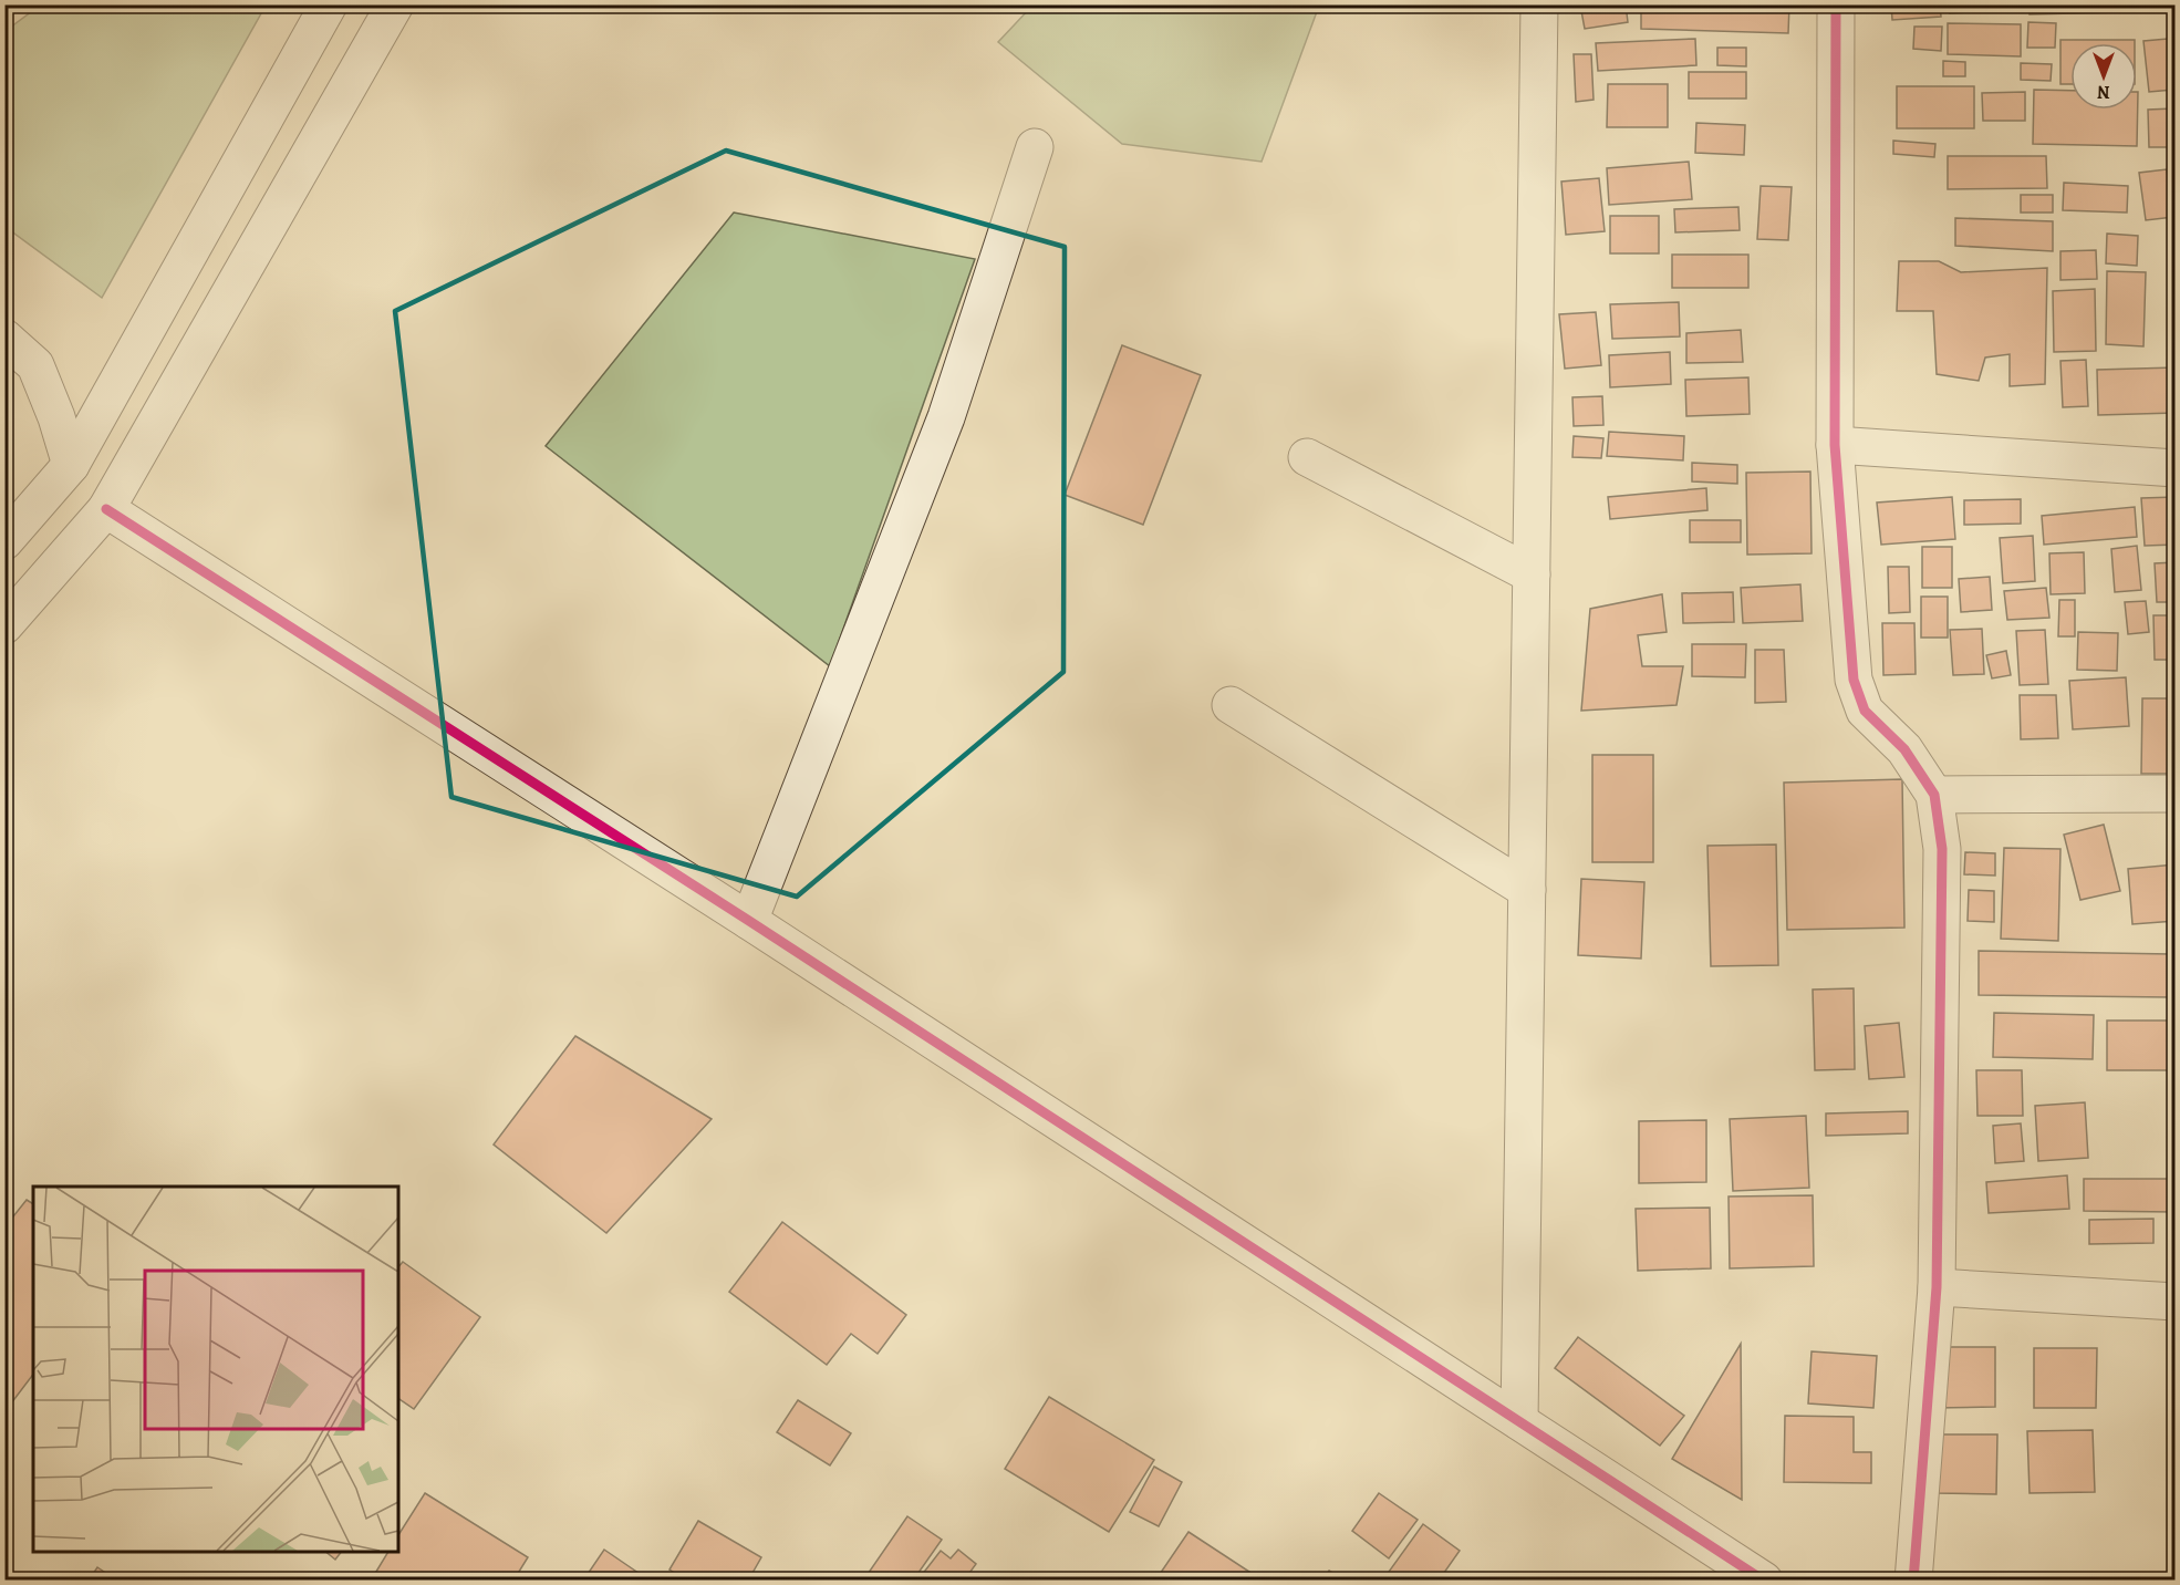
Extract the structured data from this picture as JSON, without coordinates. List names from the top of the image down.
{
  "north": "bottom"
}
